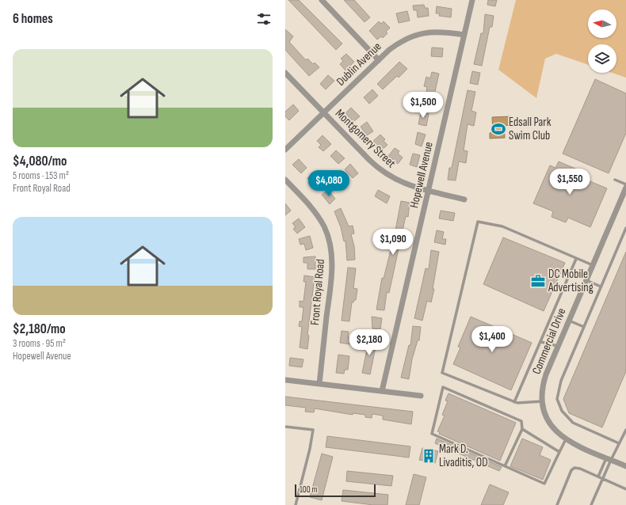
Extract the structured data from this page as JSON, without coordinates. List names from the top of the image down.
{
  "streets": {
    "street": [
      "Dublin Avenue",
      "Montgomery Street",
      "Hopewell Avenue",
      "Front Royal Road",
      "Commercial Drive"
    ]
  },
  "crossings": [
    ["Dublin Avenue", "Montgomery Street"],
    ["Dublin Avenue", "Hopewell Avenue"],
    ["Montgomery Street", "Hopewell Avenue"]
  ],
  "places": {
    "sports": ["Edsall Park Swim Club"],
    "office": ["DC Mobile Advertising"],
    "building": ["Mark D. Livaditis, OD"]
  },
  "scale_bar": "100 m",
  "north": "left",
  "page": {
    "heading": "6 homes",
    "list": [
      {
        "name": "$4,080/mo",
        "note": "5 rooms · 153 m² · Front Royal Road"
      },
      {
        "name": "$2,180/mo",
        "note": "3 rooms · 95 m² · Hopewell Avenue"
      }
    ],
    "price": [
      "$1,500",
      "$1,550",
      "$4,080",
      "$1,090",
      "$1,400",
      "$2,180"
    ],
    "scale": "100 m"
  }
}
